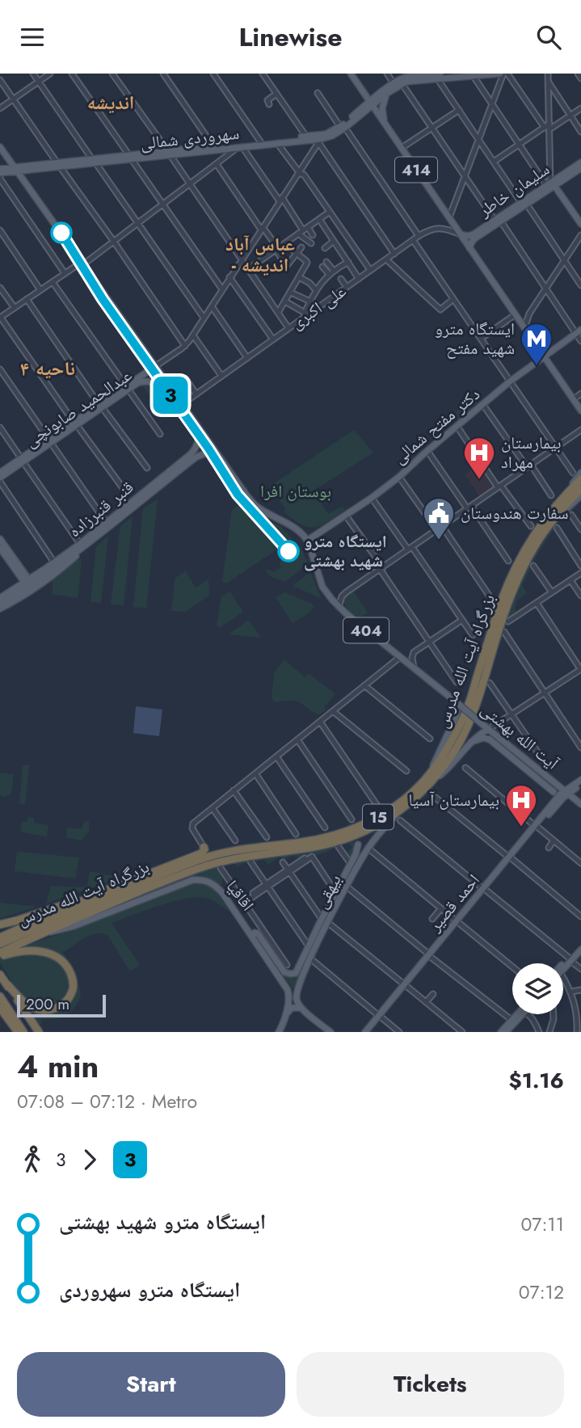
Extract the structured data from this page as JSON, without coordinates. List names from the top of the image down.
{
  "streets": {
    "highway": ["بزرگراه آیت الله مدرس", "15"],
    "main road": [
      "سهروردی شمالی",
      "414",
      "سلیمان خاطر",
      "عبدالحمید صابونچی",
      "دکتر مفتح شمالی",
      "قنبر قنبرزاده",
      "404",
      "آیت الله بهشتی",
      "بیهقی",
      "اقاقیا",
      "احمد قصیر"
    ],
    "street": ["علی‌ اکبری"]
  },
  "crossings": [
    ["سهروردی شمالی", "414"],
    ["414", "سلیمان خاطر"],
    ["414", "علی‌ اکبری"],
    ["414", "دکتر مفتح شمالی"],
    ["سلیمان خاطر", "علی‌ اکبری"],
    ["دکتر مفتح شمالی", "آیت الله بهشتی"],
    ["بزرگراه آیت الله مدرس", "بیهقی"],
    ["بزرگراه آیت الله مدرس", "اقاقیا"],
    ["آیت الله بهشتی", "احمد قصیر"],
    ["بیهقی", "اقاقیا"]
  ],
  "districts": ["اندیشه", "عباس آباد - اندیشه", "ناحیه ۴"],
  "parks": ["بوستان افرا"],
  "places": {
    "metro station": ["ایستگاه مترو شهید مفتح"],
    "hospital": ["بیمارستان مهراد", "بیمارستان آسیا"],
    "public building": ["سفارت هندوستان"],
    "other": ["ایستگاه مترو شهید بهشتی"]
  },
  "lines": ["metro line 3"],
  "scale_bar": "200 m",
  "page": {
    "header": "Linewise",
    "on_map": "3",
    "scale": "200 m",
    "heading": ["4 min", "07:08 – 07:12 · Metro", "$1.16"],
    "legs": ["3", "3"],
    "list": [
      {
        "name": "ایستگاه مترو شهید بهشتی",
        "value": "07:11"
      },
      {
        "name": "ایستگاه مترو سهروردی",
        "value": "07:12"
      }
    ],
    "buttons": ["Start", "Tickets"]
  }
}
